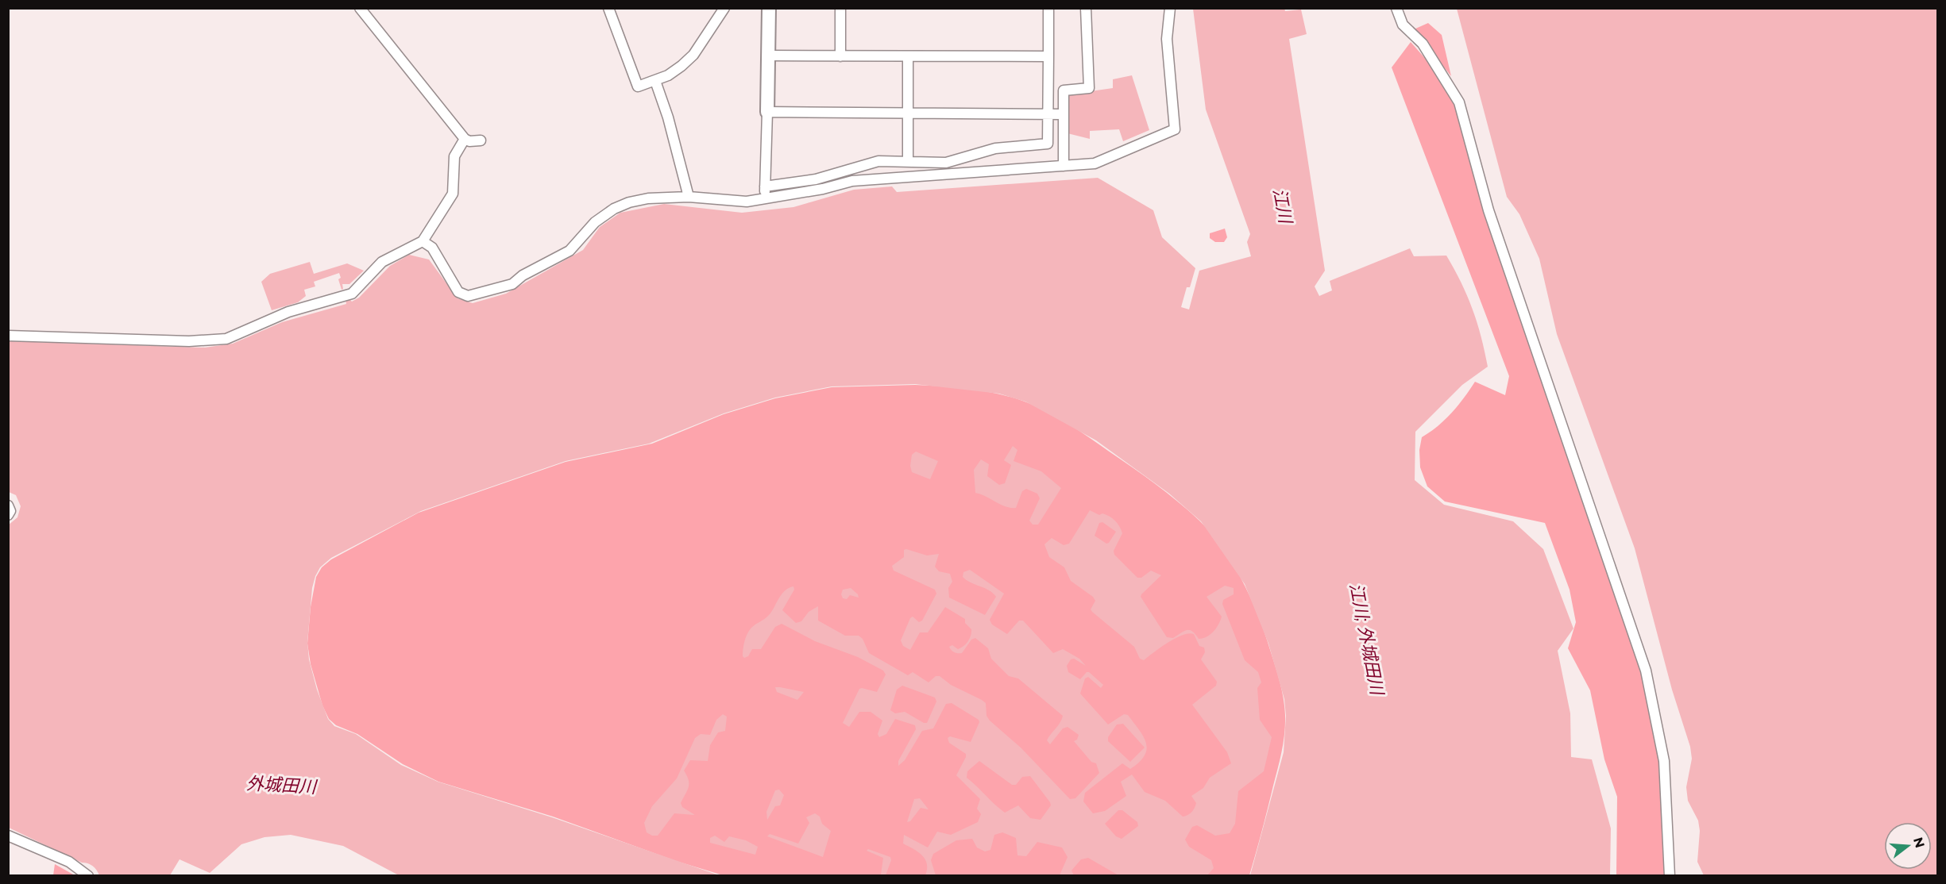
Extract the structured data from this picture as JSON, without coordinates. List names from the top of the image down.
{
  "water": ["江川", "江川; 外城田川", "外城田川"],
  "north": "right"
}
